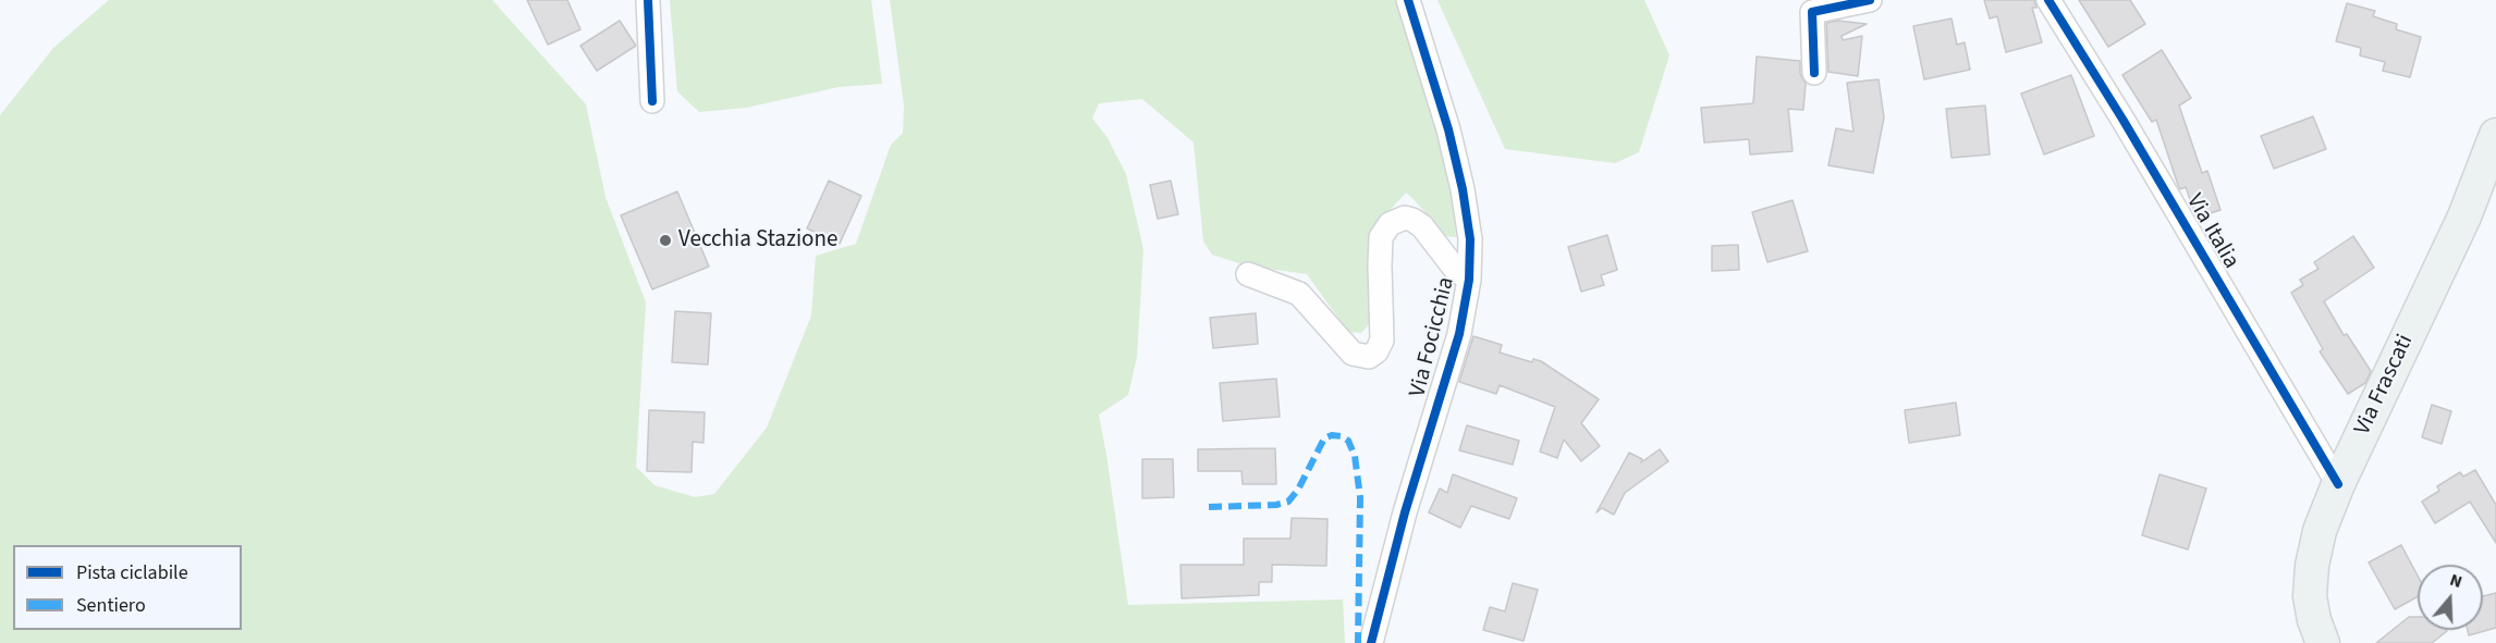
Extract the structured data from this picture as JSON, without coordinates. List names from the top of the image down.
{
  "streets": {
    "main road": ["Via Frascati"],
    "street": ["Via Italia", "Via Focicchia"]
  },
  "crossings": [
    ["Via Italia", "Via Frascati"]
  ],
  "places": ["Vecchia Stazione"],
  "legend": ["Pista ciclabile", "Sentiero"],
  "north": "top"
}
